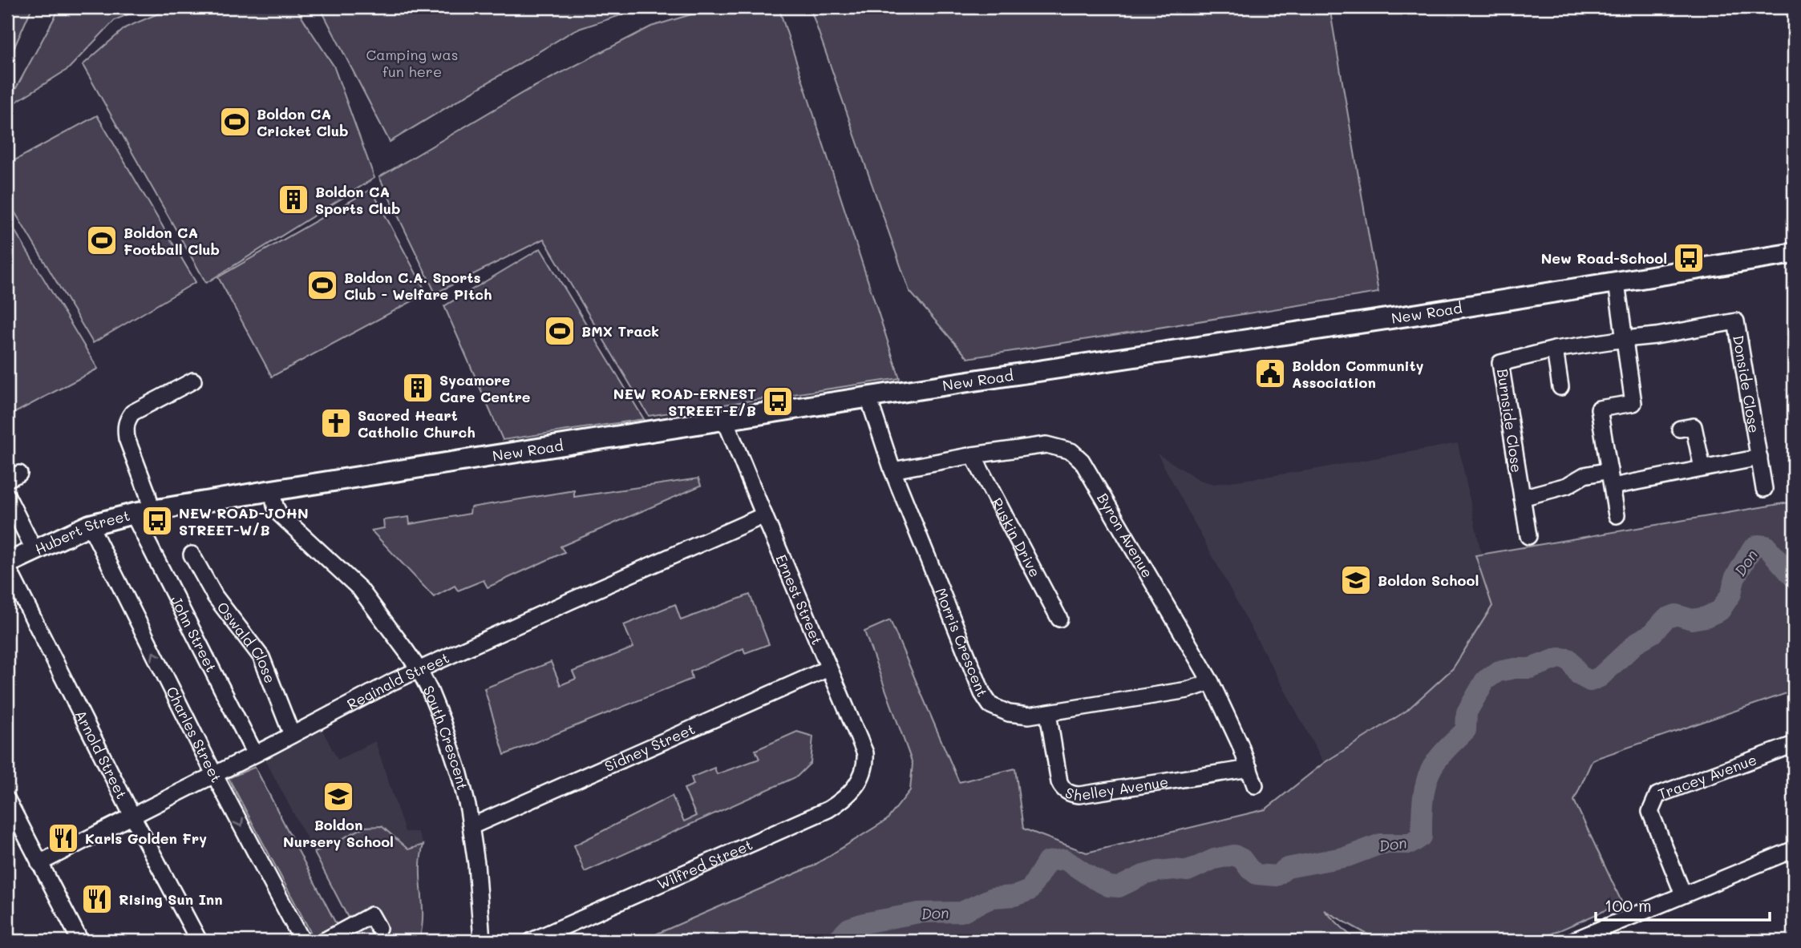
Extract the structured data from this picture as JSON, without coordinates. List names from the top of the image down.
{
  "streets": {
    "main road": ["New Road", "Hubert Street"],
    "street": [
      "Donside Close",
      "Burnside Close",
      "Byron Avenue",
      "Ruskin Drive",
      "Ernest Street",
      "John Street",
      "Morris Crescent",
      "Oswald Close",
      "Reginald Street",
      "Charles Street",
      "South Crescent",
      "Sidney Street",
      "Arnold Street",
      "Tracey Avenue",
      "Shelley Avenue",
      "Wilfred Street"
    ]
  },
  "crossings": [
    ["New Road", "Hubert Street"],
    ["New Road", "Ernest Street"],
    ["New Road", "John Street"],
    ["New Road", "Morris Crescent"],
    ["New Road", "South Crescent"],
    ["Donside Close", "Burnside Close"],
    ["Hubert Street", "John Street"],
    ["Hubert Street", "Charles Street"],
    ["Hubert Street", "Arnold Street"],
    ["Byron Avenue", "Ruskin Drive"],
    ["Byron Avenue", "Morris Crescent"],
    ["Byron Avenue", "Shelley Avenue"],
    ["Ernest Street", "Reginald Street"],
    ["Ernest Street", "Sidney Street"],
    ["Ernest Street", "Wilfred Street"],
    ["John Street", "Reginald Street"],
    ["Morris Crescent", "Shelley Avenue"],
    ["Oswald Close", "Reginald Street"],
    ["Reginald Street", "Charles Street"],
    ["Reginald Street", "South Crescent"],
    ["Reginald Street", "Arnold Street"],
    ["South Crescent", "Sidney Street"]
  ],
  "water": ["Don"],
  "parks": ["Camping was fun here"],
  "places": {
    "sports": [
      "Boldon CA Cricket Club",
      "Boldon CA Football Club",
      "Boldon C.A. Sports Club - Welfare Pitch",
      "BMX Track"
    ],
    "building": ["Boldon CA Sports Club", "Sycamore Care Centre"],
    "bus stop": ["New Road-School", "NEW ROAD-ERNEST STREET-E/B", "NEW ROAD-JOHN STREET-W/B"],
    "public building": ["Boldon Community Association"],
    "church": ["Sacred Heart Catholic Church"],
    "school or university": ["Boldon School", "Boldon Nursery School"],
    "restaurant": ["Karls Golden Fry", "Rising Sun Inn"]
  },
  "scale_bar": "100 m"
}
